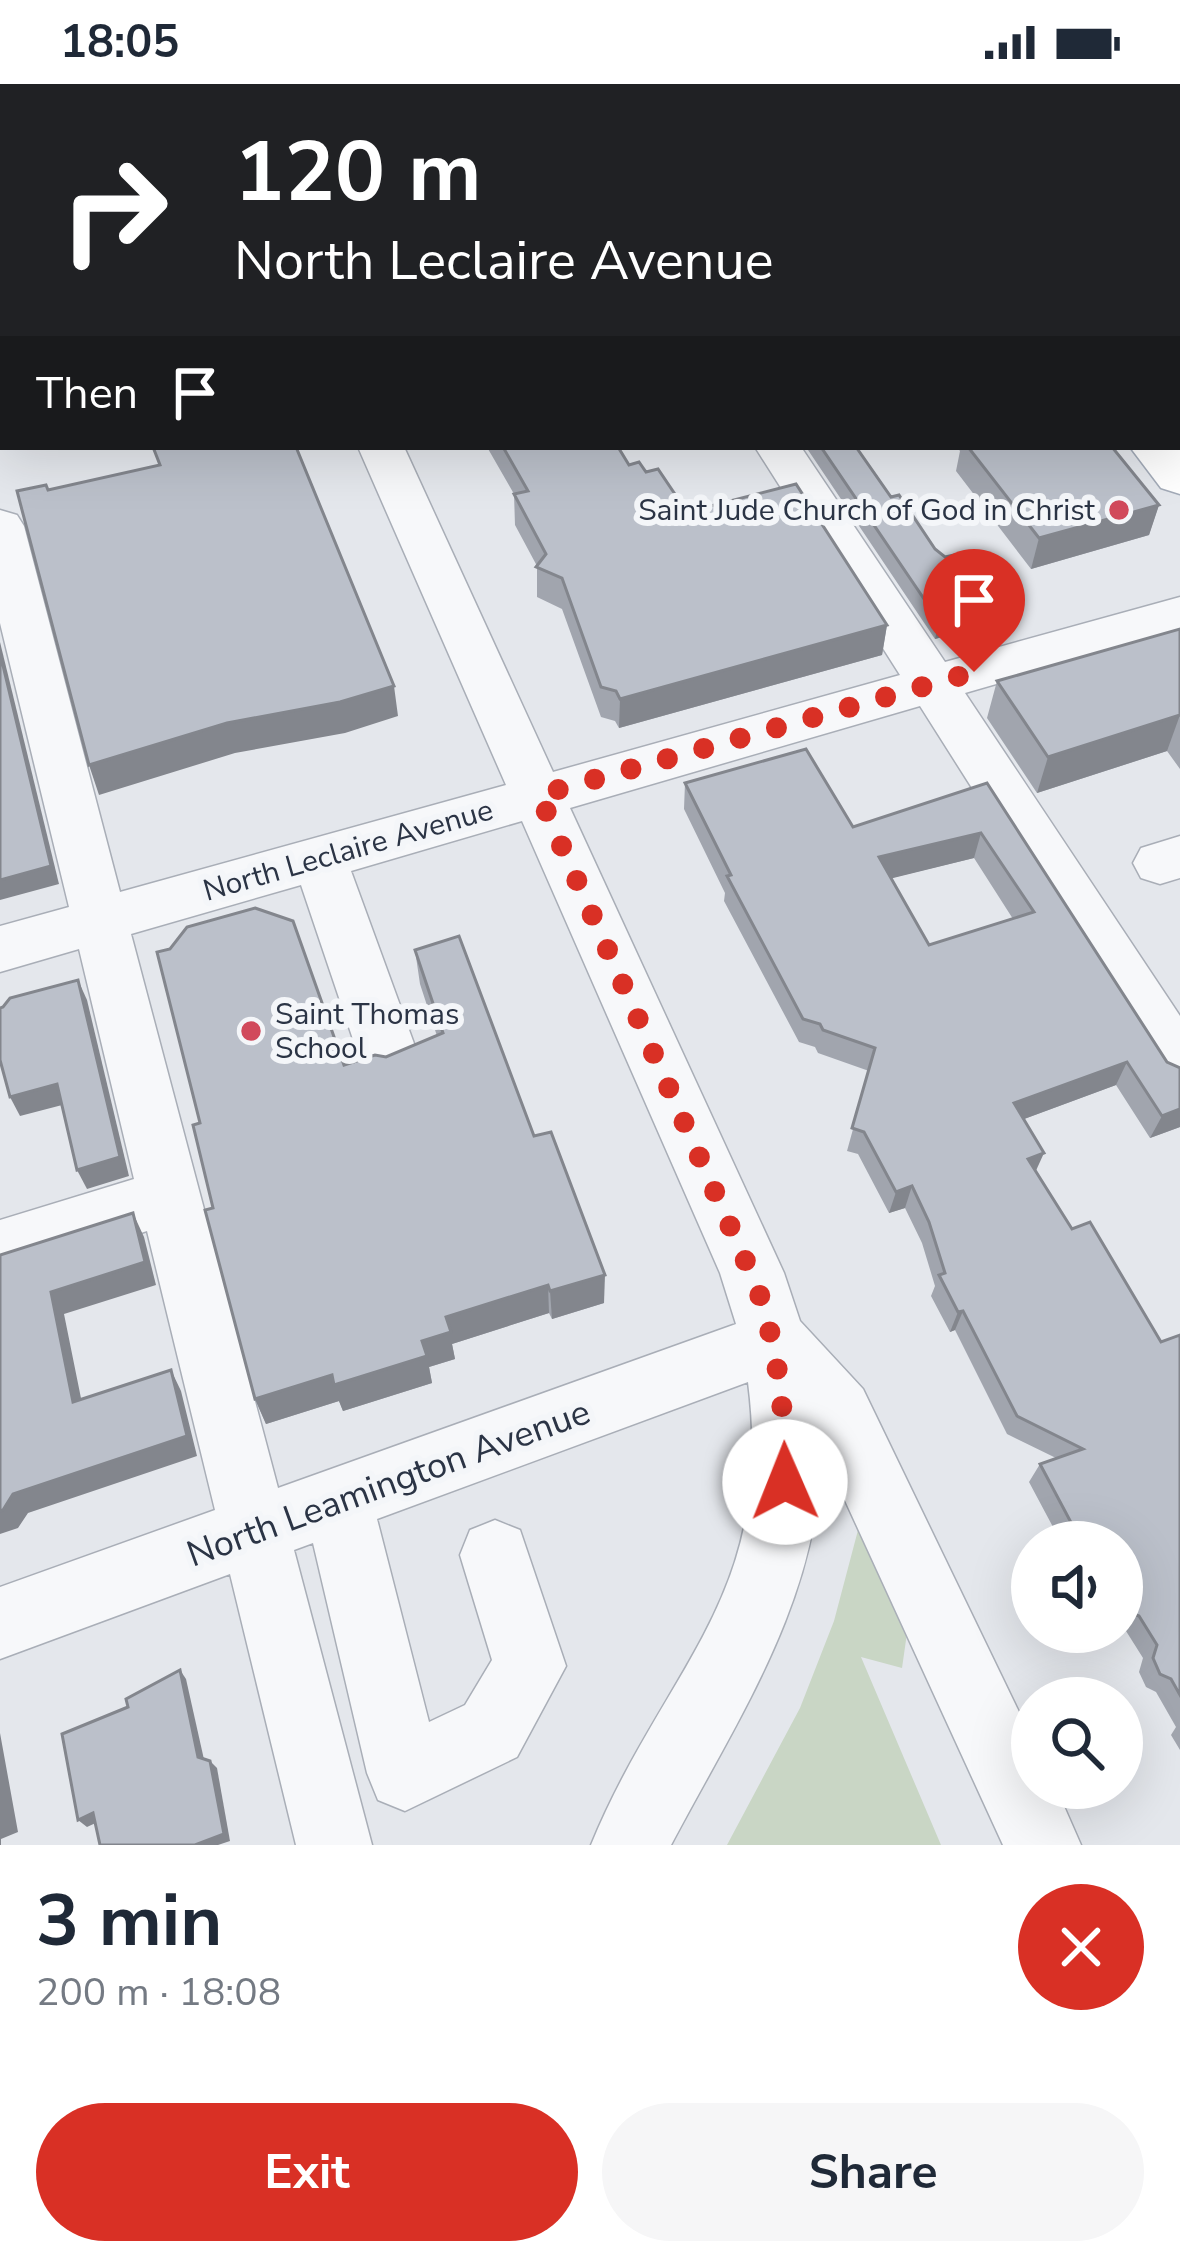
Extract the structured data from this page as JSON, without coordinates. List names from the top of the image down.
{
  "streets": {
    "street": ["North Leclaire Avenue", "North Leamington Avenue"]
  },
  "places": ["Saint Jude Church of God in Christ", "Saint Thomas School"],
  "page": {
    "status": "18:05",
    "turn": ["120 m", "North Leclaire Avenue"],
    "then": "Then",
    "heading": ["3 min", "200 m · 18:08"],
    "buttons": ["Exit", "Share"]
  }
}
